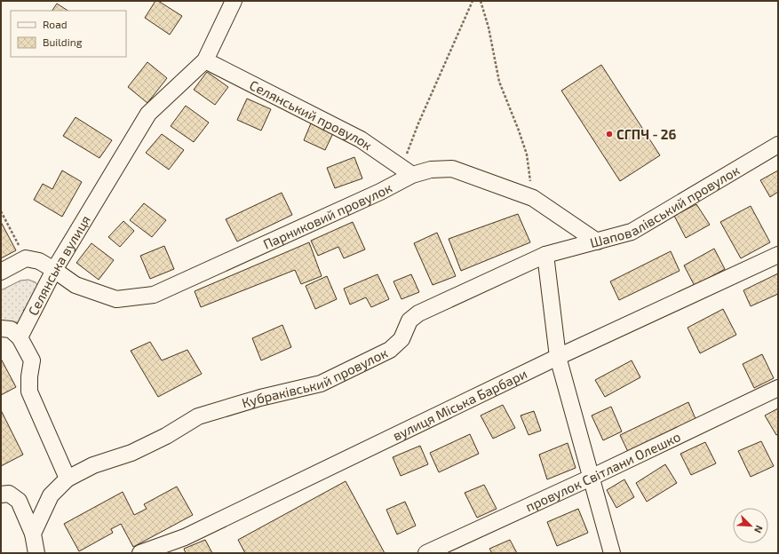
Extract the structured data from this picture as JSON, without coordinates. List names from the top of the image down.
{
  "streets": {
    "street": [
      "Селянський провулок",
      "Шаповалівський провулок",
      "Парниковий провулок",
      "Селянська вулиця",
      "Кубраківський провулок",
      "вулиця Міська Барбари",
      "провулок Світлани Олешко"
    ]
  },
  "crossings": [
    ["Селянський провулок", "Парниковий провулок"],
    ["Селянський провулок", "Селянська вулиця"],
    ["Шаповалівський провулок", "Парниковий провулок"],
    ["Шаповалівський провулок", "Кубраківський провулок"],
    ["Парниковий провулок", "Селянська вулиця"]
  ],
  "places": ["СГПЧ - 26"],
  "legend": ["Road", "Building"],
  "north": "bottom right"
}
